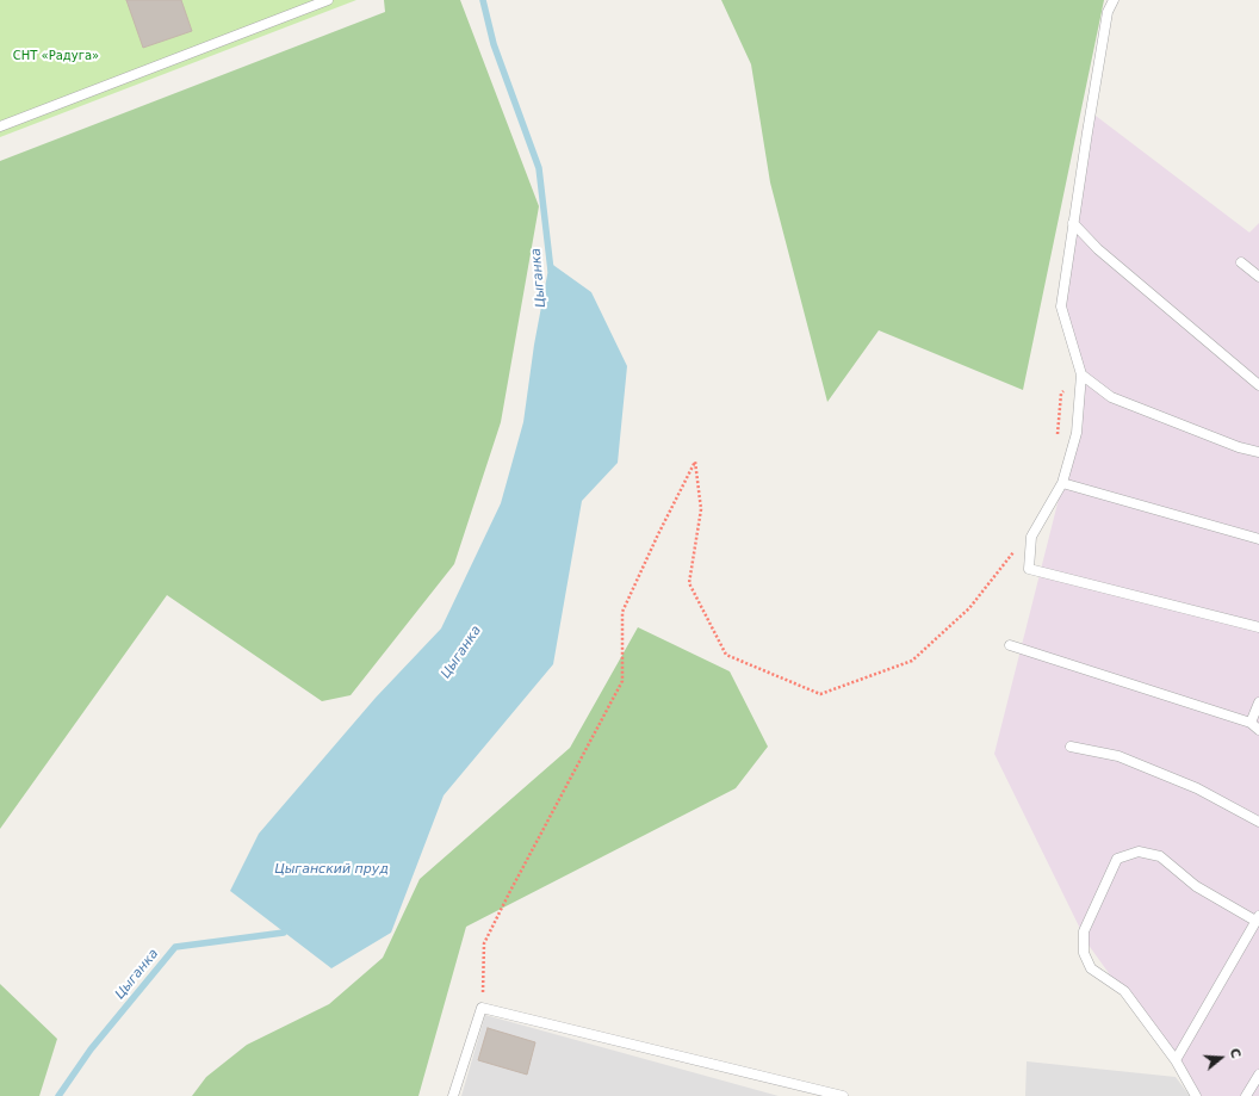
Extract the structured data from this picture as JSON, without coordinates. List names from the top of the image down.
{
  "water": ["Цыганка", "Цыганский пруд"],
  "parks": ["СНТ «Радуга»"],
  "north": "right"
}
